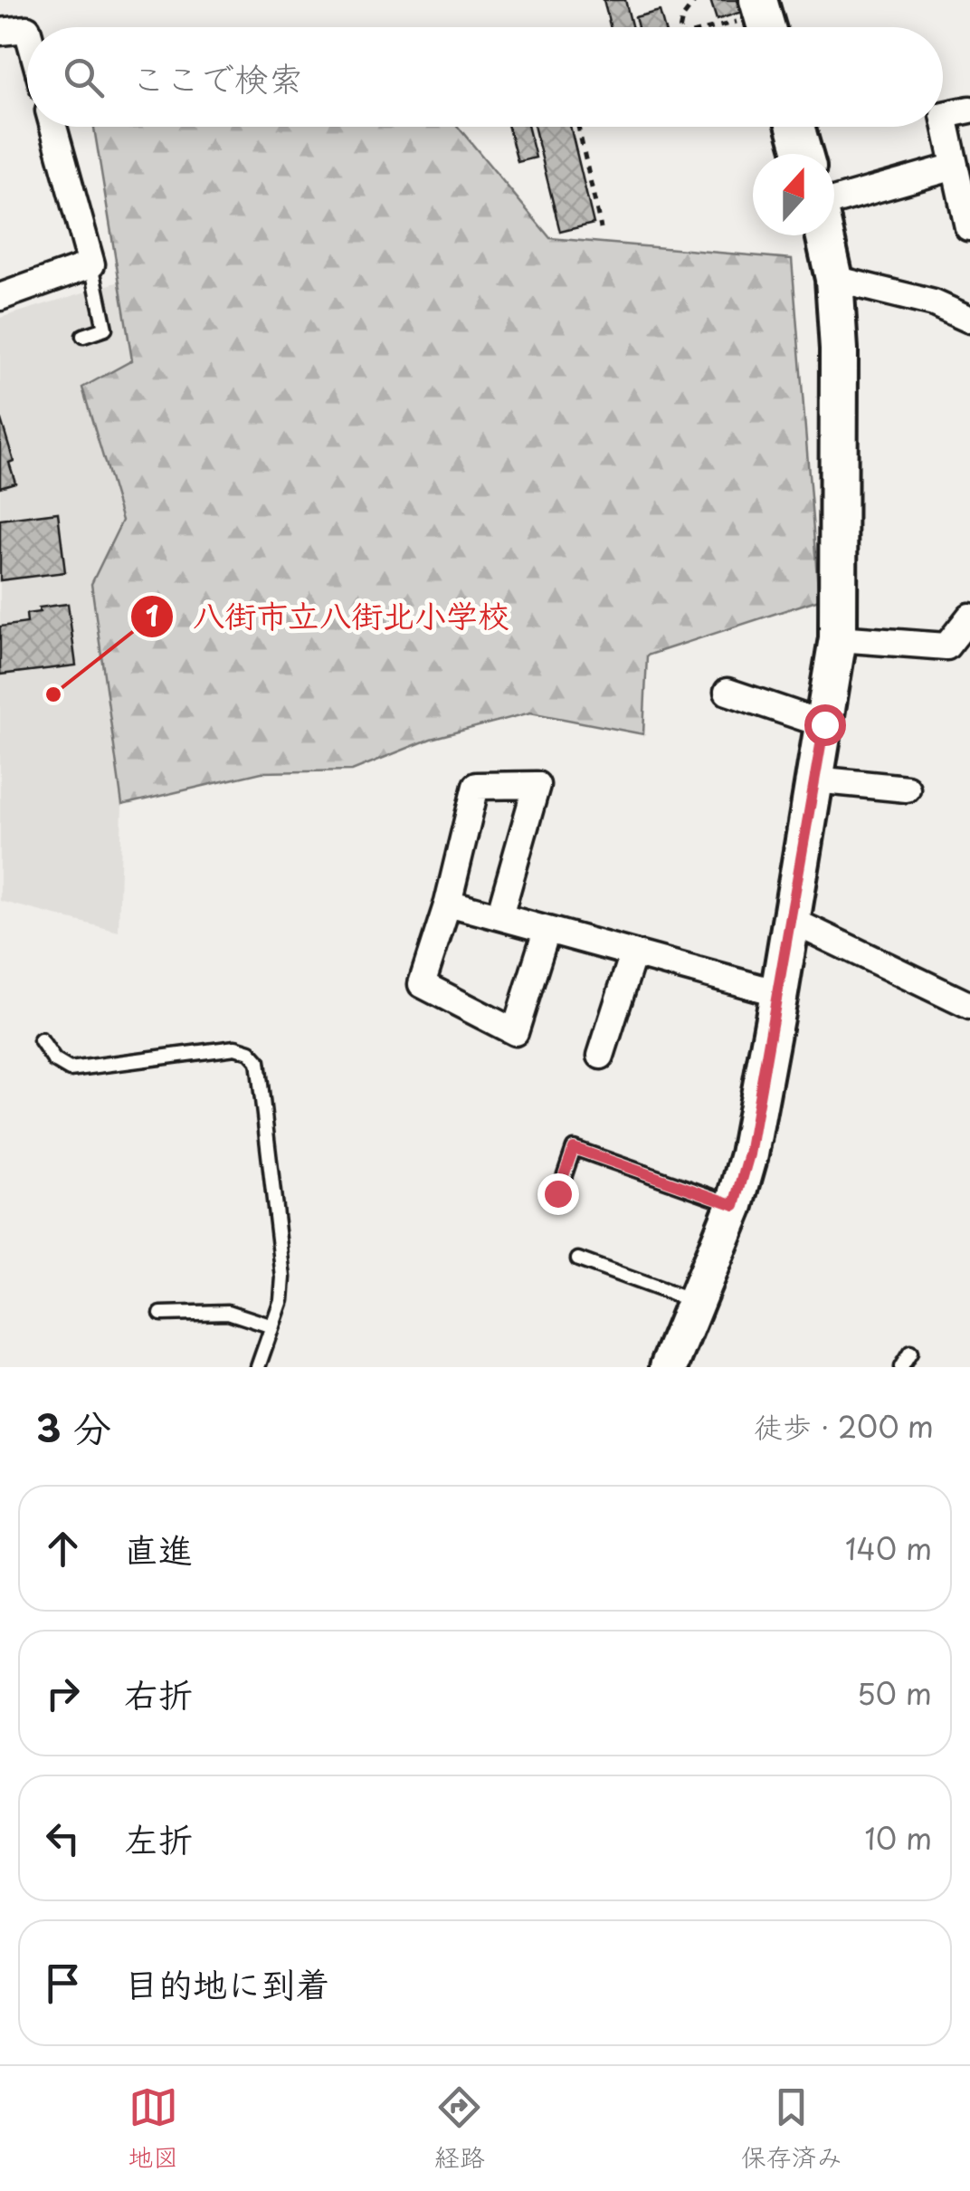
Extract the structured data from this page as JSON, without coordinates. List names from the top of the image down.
{
  "places": ["八街市立八街北小学校"],
  "north": "top",
  "page": {
    "search": "ここで検索",
    "heading": ["3 分", "徒歩 · 200 m"],
    "list": [
      ["直進", "140 m"],
      ["右折", "50 m"],
      ["左折", "10 m"],
      "目的地に到着"
    ],
    "nav": ["地図", "経路", "保存済み"]
  }
}
